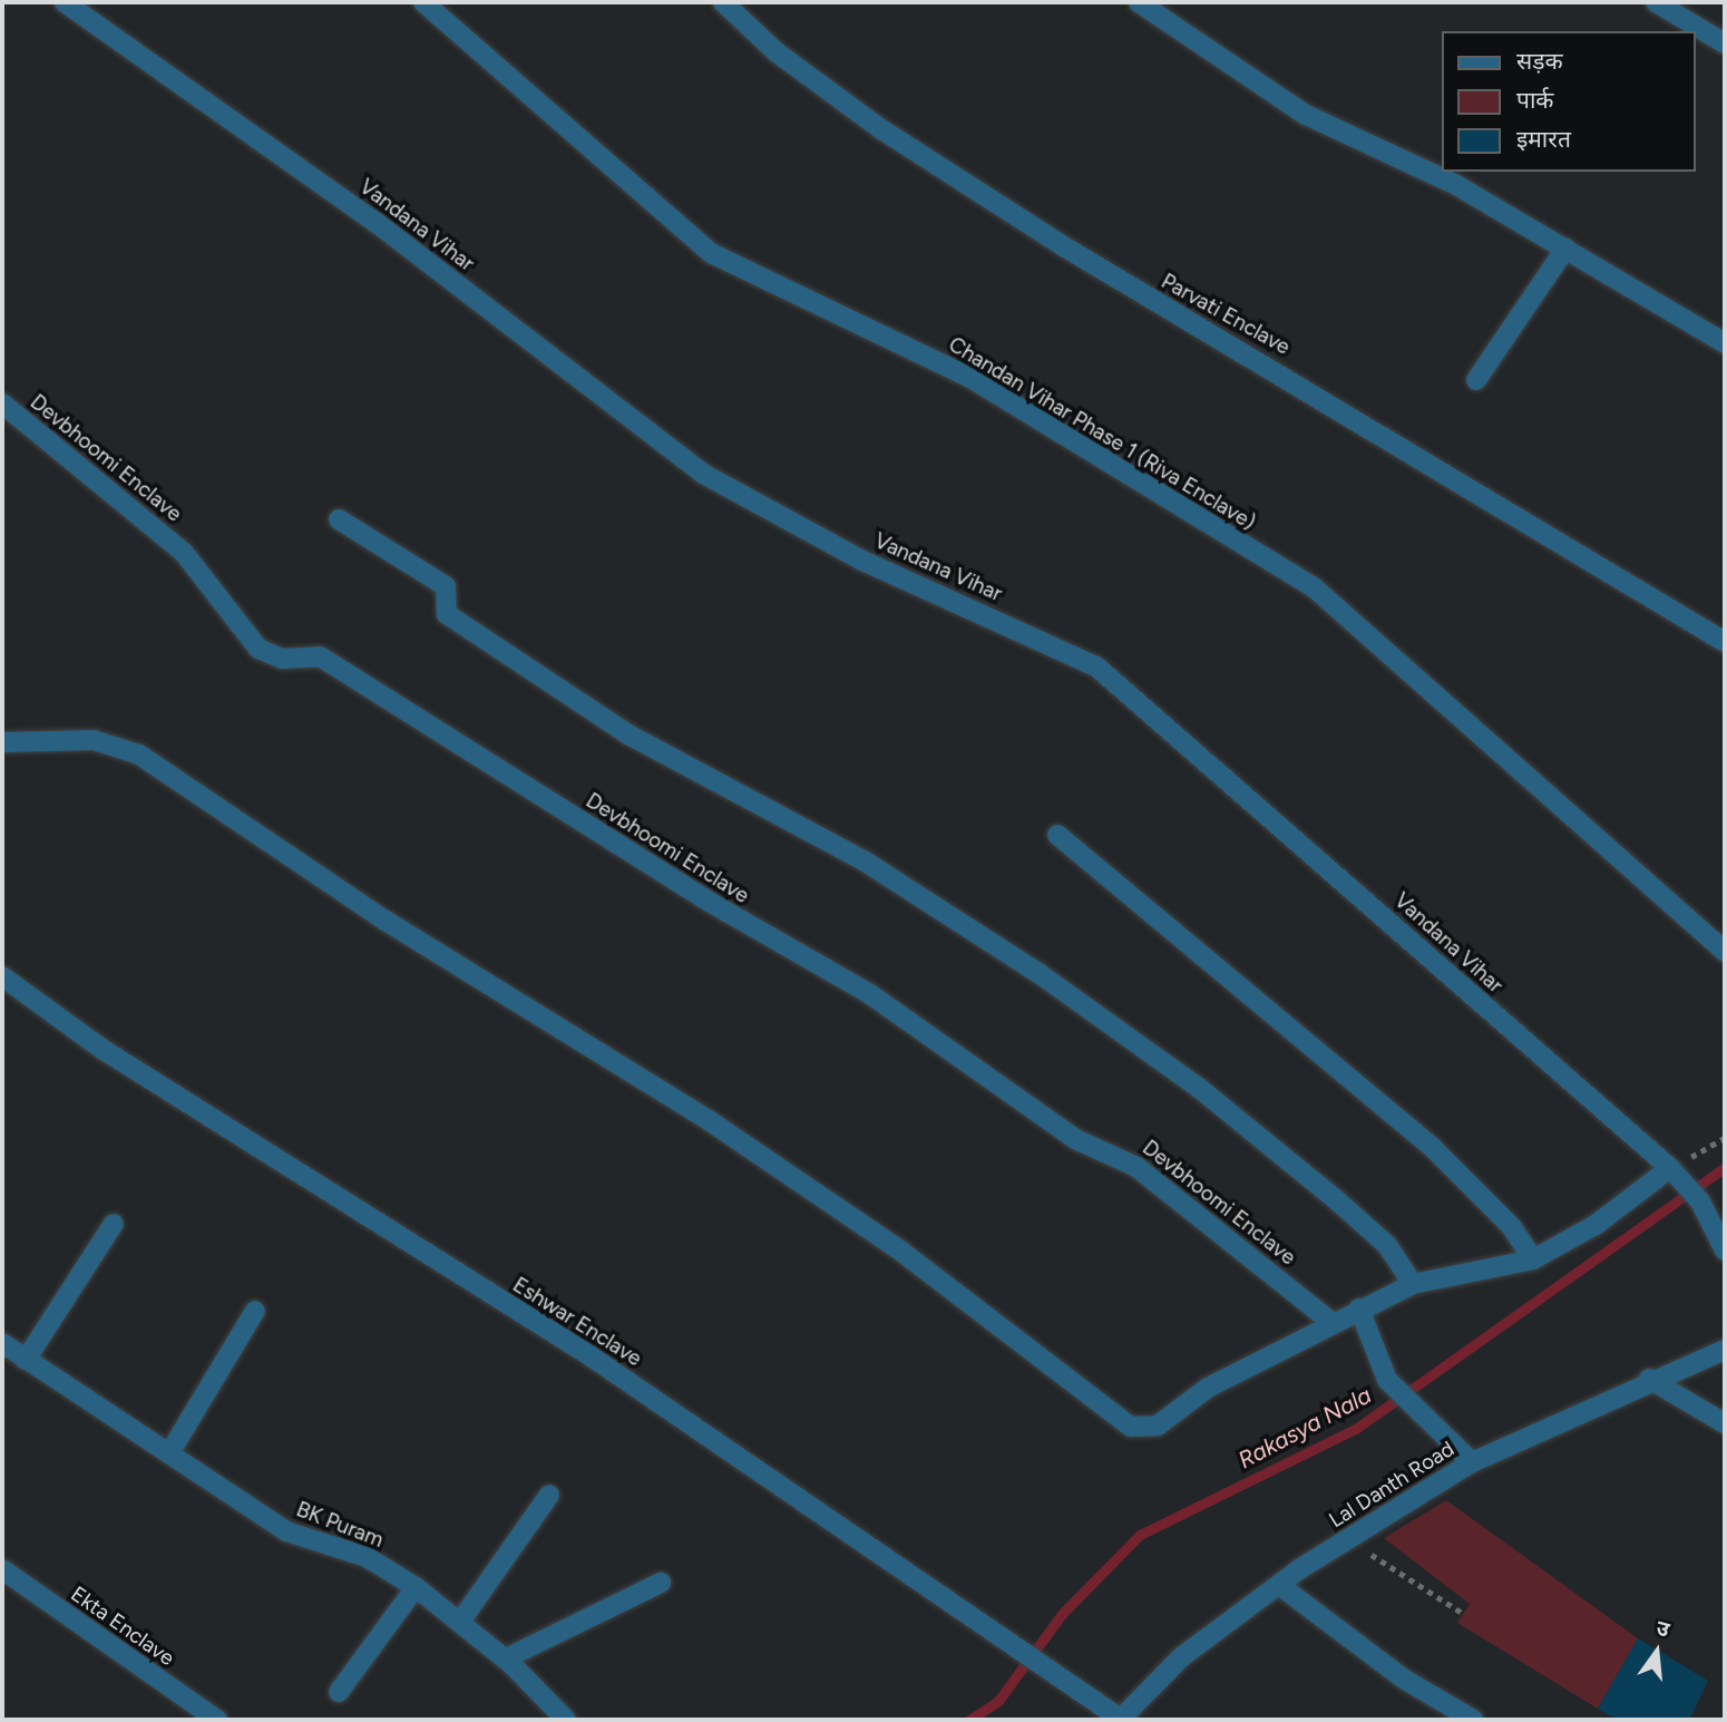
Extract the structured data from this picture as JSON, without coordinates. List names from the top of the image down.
{
  "streets": {
    "street": [
      "Vandana Vihar",
      "Parvati Enclave",
      "Chandan Vihar Phase 1 (Riva Enclave)",
      "Devbhoomi Enclave",
      "Eshwar Enclave",
      "Lal Danth Road",
      "BK Puram",
      "Ekta Enclave"
    ]
  },
  "crossings": [
    ["Eshwar Enclave", "Lal Danth Road"]
  ],
  "water": ["Rakasya Nala"],
  "legend": ["सड़क", "पार्क", "इमारत"],
  "north": "top"
}
